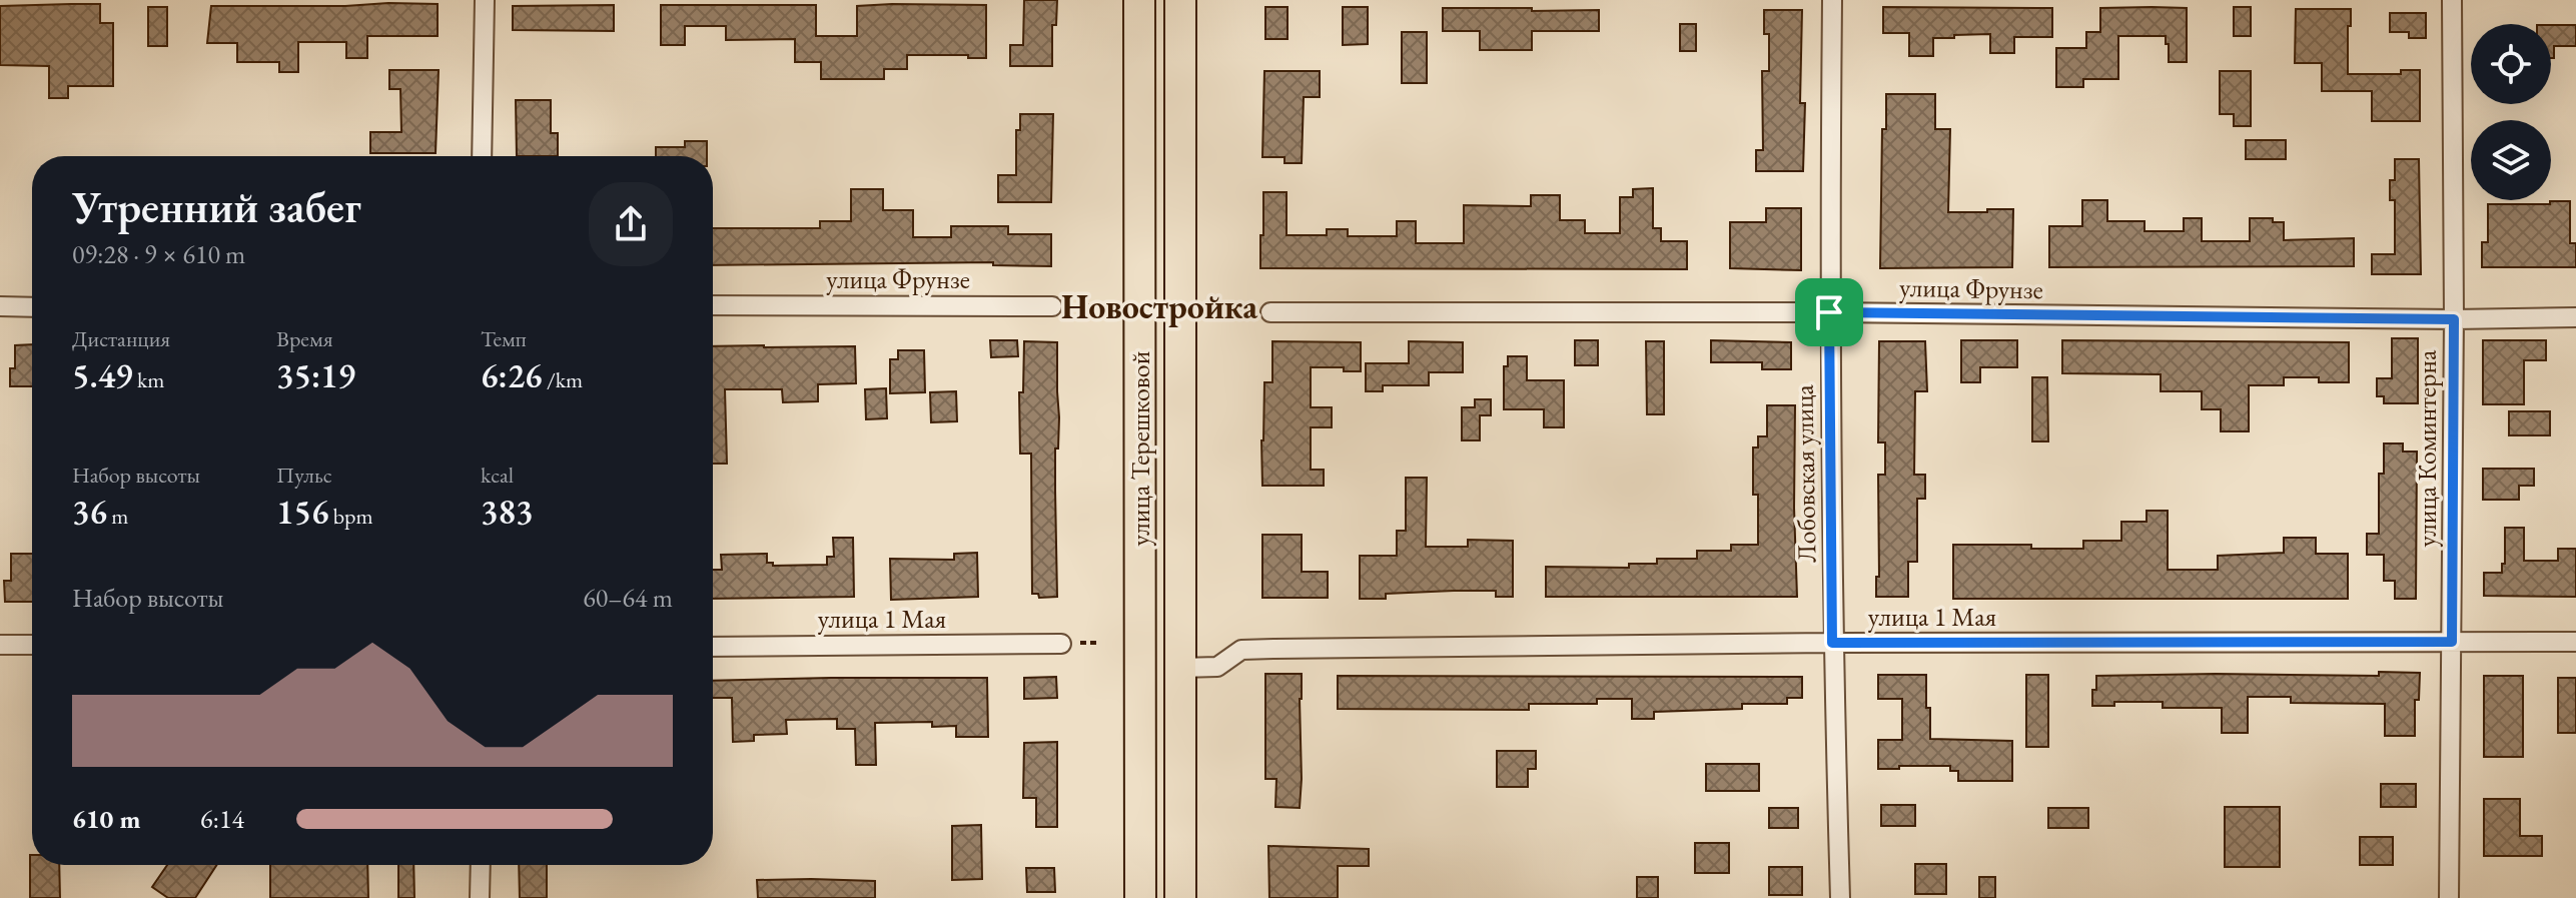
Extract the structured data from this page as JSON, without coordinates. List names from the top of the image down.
{
  "streets": {
    "main road": ["улица Терешковой"],
    "street": [
      "улица Фрунзе",
      "улица Коминтерна",
      "Лобовская улица",
      "улица 1 Мая"
    ]
  },
  "crossings": [
    ["улица Фрунзе", "улица Коминтерна"],
    ["улица Фрунзе", "Лобовская улица"],
    ["улица Терешковой", "улица 1 Мая"],
    ["улица Коминтерна", "улица 1 Мая"],
    ["Лобовская улица", "улица 1 Мая"]
  ],
  "districts": ["Новостройка"],
  "page": {
    "heading": ["Утренний забег", "09:28 · 9 × 610 m"],
    "stats": [
      ["Дистанция", "5.49 km"],
      ["Время", "35:19"],
      ["Темп", "6:26 /km"],
      ["Набор высоты", "36 m"],
      ["Пульс", "156 bpm"],
      ["kcal", "383"]
    ],
    "chart": ["Набор высоты", "60–64 m"],
    "list": [
      {
        "name": "610 m",
        "note": "6:14"
      }
    ]
  }
}
